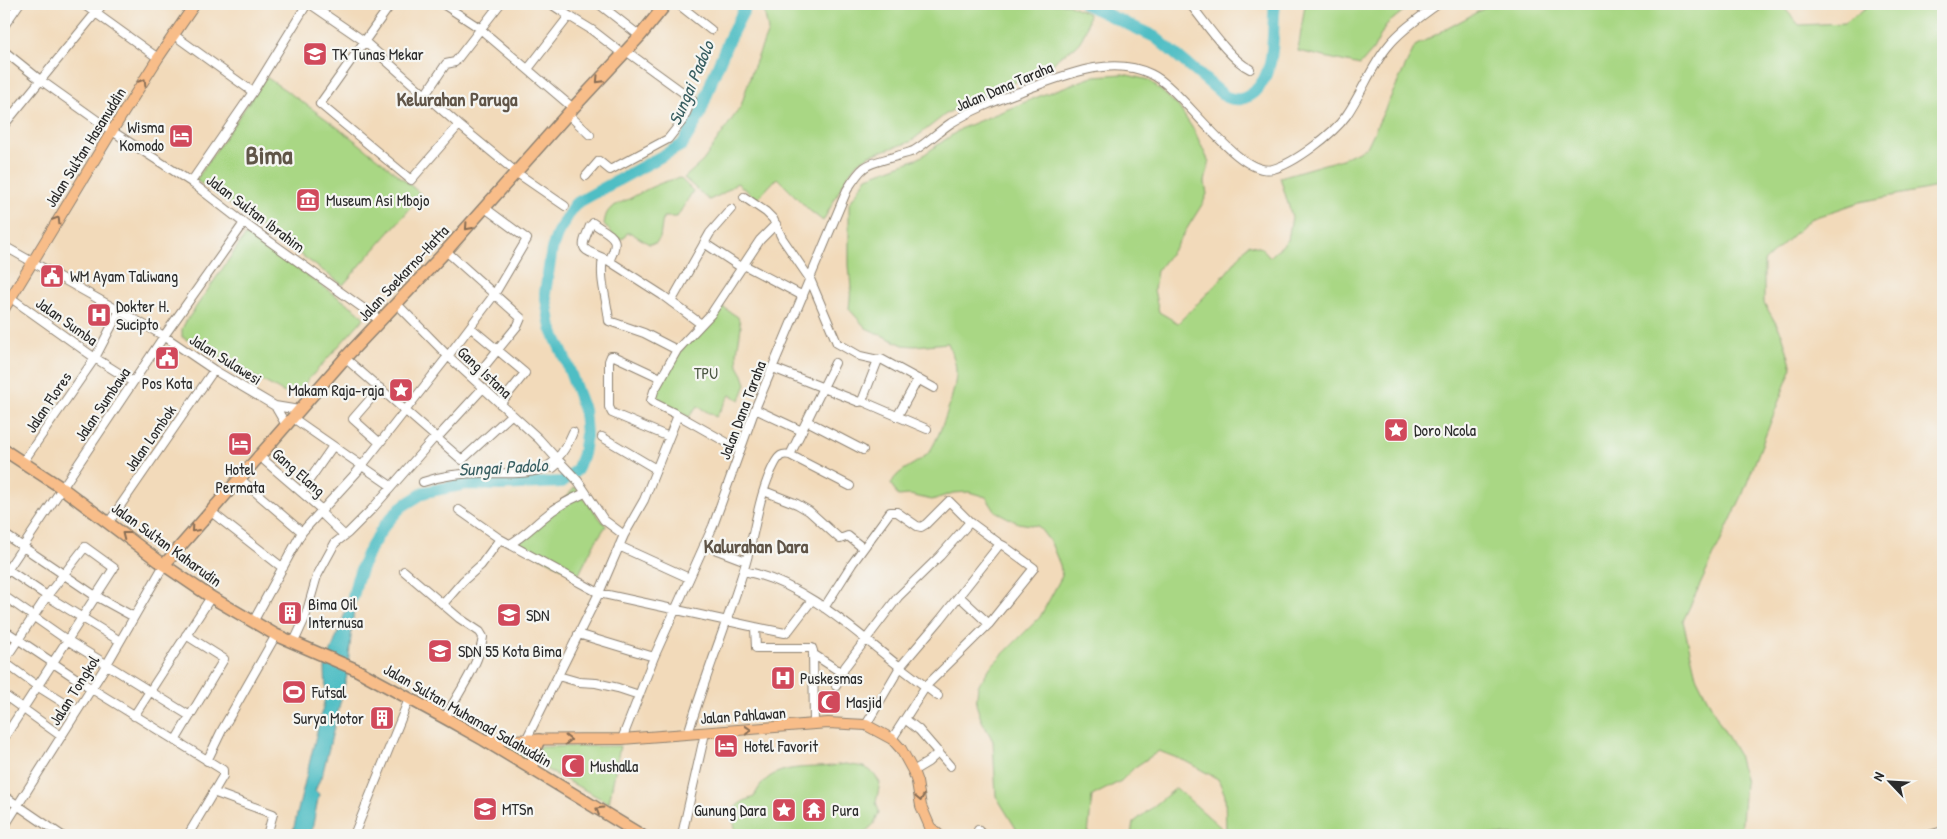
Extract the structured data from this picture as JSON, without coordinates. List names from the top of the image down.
{
  "streets": {
    "highway": ["Jalan Soekarno-Hatta", "Jalan Sultan Kaharudin", "Jalan Sultan Muhamad Salahuddin"],
    "main road": ["Jalan Sultan Hasanuddin", "Jalan Pahlawan"],
    "street": [
      "Jalan Dana Taraha",
      "Jalan Sultan Ibrahim",
      "Jalan Sumba",
      "Jalan Sulawesi",
      "Gang Istana",
      "Jalan Flores",
      "Jalan Sumbawa",
      "Jalan Lombok",
      "Gang Elang",
      "Jalan Tongkol"
    ]
  },
  "crossings": [
    ["Jalan Dana Taraha", "Jalan Pahlawan"],
    ["Jalan Sultan Hasanuddin", "Jalan Sultan Ibrahim"],
    ["Jalan Sultan Hasanuddin", "Jalan Sumba"],
    ["Jalan Sultan Hasanuddin", "Jalan Sulawesi"],
    ["Jalan Sultan Ibrahim", "Jalan Soekarno-Hatta"],
    ["Jalan Sultan Ibrahim", "Jalan Sumbawa"],
    ["Jalan Soekarno-Hatta", "Jalan Sulawesi"],
    ["Jalan Soekarno-Hatta", "Gang Istana"],
    ["Jalan Soekarno-Hatta", "Gang Elang"],
    ["Jalan Soekarno-Hatta", "Jalan Sultan Kaharudin"],
    ["Jalan Soekarno-Hatta", "Jalan Tongkol"],
    ["Jalan Sumba", "Jalan Flores"],
    ["Jalan Sumba", "Jalan Sumbawa"],
    ["Jalan Sulawesi", "Jalan Flores"],
    ["Jalan Sulawesi", "Jalan Sumbawa"],
    ["Jalan Sulawesi", "Jalan Lombok"],
    ["Jalan Flores", "Jalan Sultan Kaharudin"],
    ["Jalan Sumbawa", "Jalan Sultan Kaharudin"],
    ["Jalan Lombok", "Jalan Sultan Kaharudin"],
    ["Jalan Sultan Kaharudin", "Jalan Tongkol"],
    ["Jalan Sultan Kaharudin", "Jalan Sultan Muhamad Salahuddin"],
    ["Jalan Sultan Muhamad Salahuddin", "Jalan Pahlawan"]
  ],
  "one_way": ["Jalan Sultan Hasanuddin", "Jalan Pahlawan"],
  "districts": ["Kelurahan Paruga", "Bima", "Kalurahan Dara"],
  "water": ["Sungai Padolo"],
  "parks": ["TPU"],
  "places": {
    "school or university": [
      "TK Tunas Mekar",
      "SDN",
      "SDN 55 Kota Bima",
      "MTSn"
    ],
    "hotel": ["Wisma Komodo", "Hotel Permata", "Hotel Favorit"],
    "museum": ["Museum Asi Mbojo"],
    "public building": ["WM Ayam Taliwang", "Pos Kota"],
    "hospital": ["Dokter H. Sucipto", "Puskesmas"],
    "place": ["Makam Raja-raja", "Doro Ncola", "Gunung Dara"],
    "building": ["Bima Oil Internusa", "Surya Motor"],
    "sports": ["Futsal"],
    "mosque": ["Masjid", "Mushalla"],
    "temple": ["Pura"]
  },
  "north": "top left"
}
